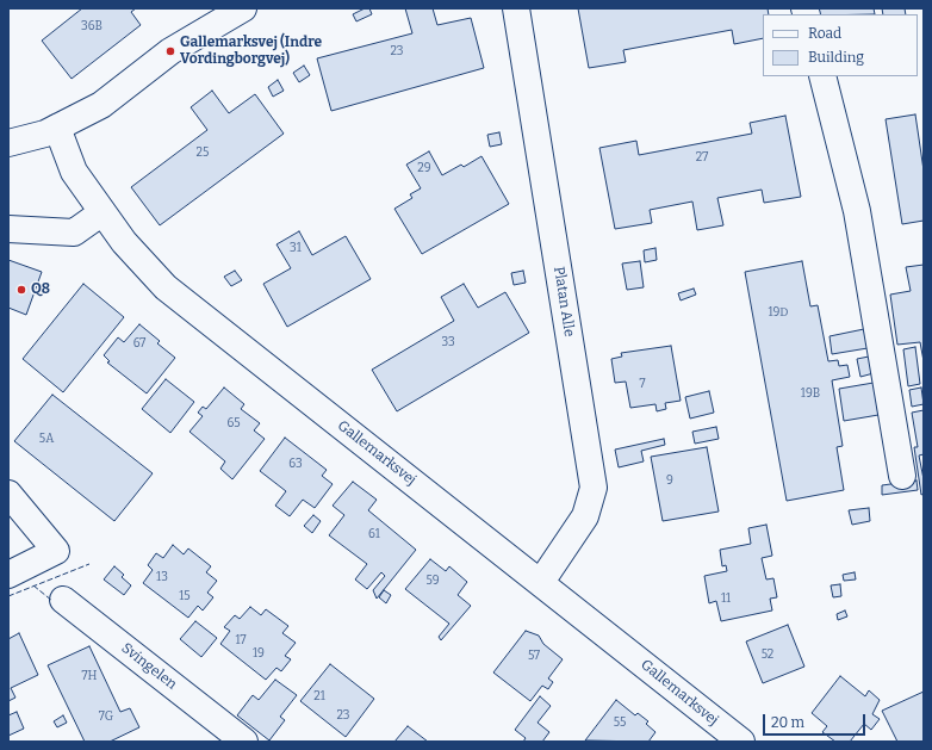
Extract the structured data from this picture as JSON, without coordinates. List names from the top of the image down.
{
  "streets": {
    "street": ["Platan Alle", "Gallemarksvej", "Svingelen"]
  },
  "crossings": [
    ["Platan Alle", "Gallemarksvej"]
  ],
  "places": ["Gallemarksvej (Indre Vordingborgvej)", "Q8"],
  "house_numbers": [
    "36B",
    "23",
    "25",
    "27",
    "29",
    "31",
    "19D",
    "33",
    "67",
    "7",
    "19B",
    "65",
    "5A",
    "63",
    "9",
    "61",
    "13",
    "59",
    "15",
    "11",
    "17",
    "19",
    "52",
    "57",
    "7H",
    "21",
    "23",
    "7G",
    "55"
  ],
  "legend": ["Road", "Building"],
  "scale_bar": "20 m"
}
